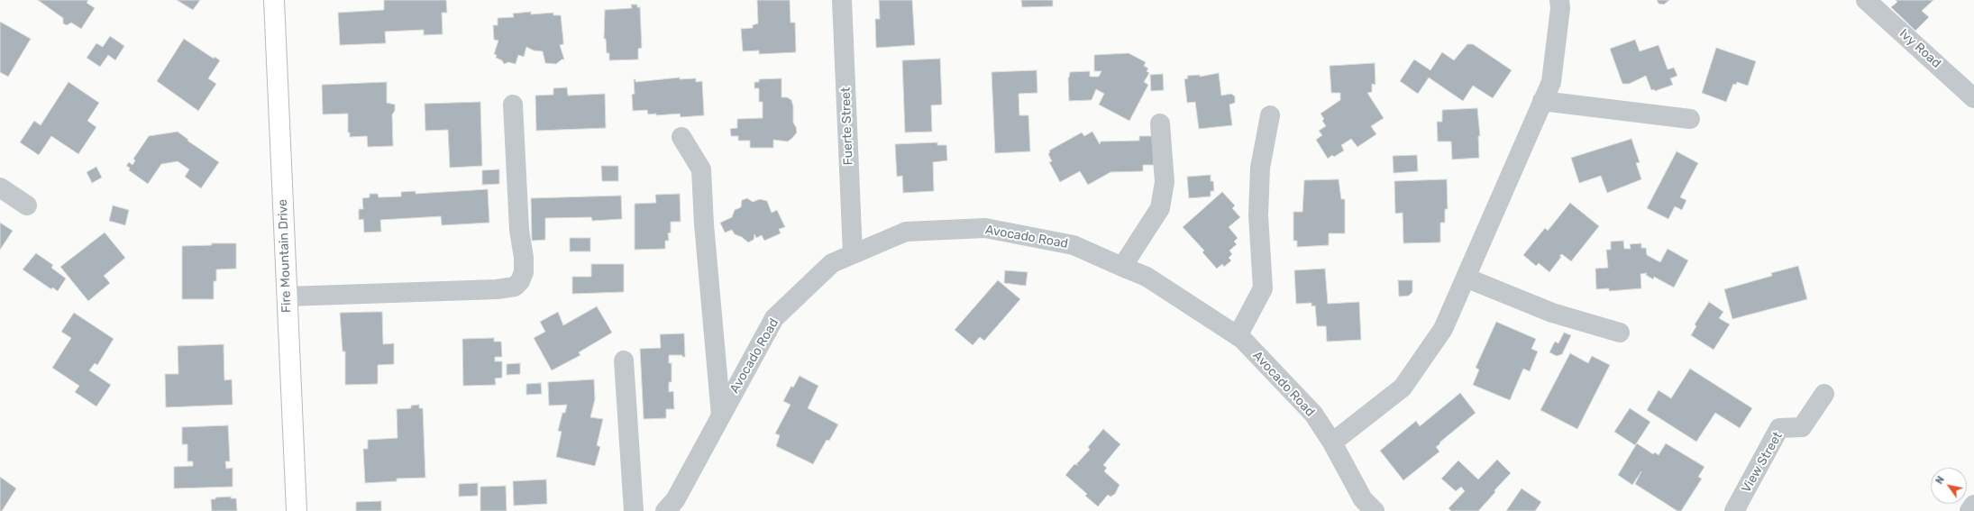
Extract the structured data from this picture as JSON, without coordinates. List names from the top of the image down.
{
  "streets": {
    "main road": ["Fire Mountain Drive"],
    "street": [
      "Ivy Road",
      "Fuerte Street",
      "Avocado Road",
      "View Street"
    ]
  },
  "crossings": [
    ["Fuerte Street", "Avocado Road"]
  ],
  "north": "top left"
}
